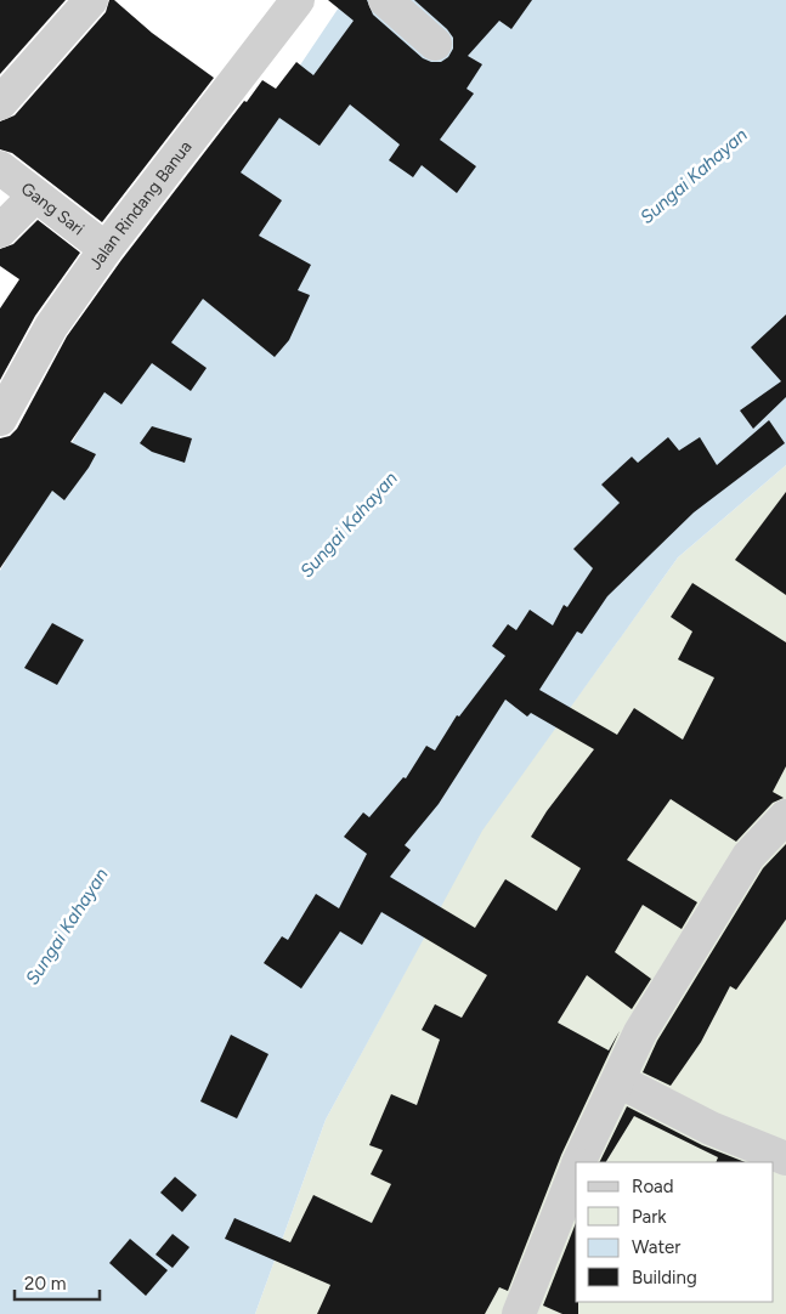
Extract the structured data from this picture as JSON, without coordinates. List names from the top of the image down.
{
  "streets": {
    "street": ["Jalan Rindang Banua", "Gang Sari"]
  },
  "crossings": [
    ["Jalan Rindang Banua", "Gang Sari"]
  ],
  "water": ["Sungai Kahayan"],
  "legend": [
    "Road",
    "Park",
    "Water",
    "Building"
  ],
  "scale_bar": "20 m"
}
